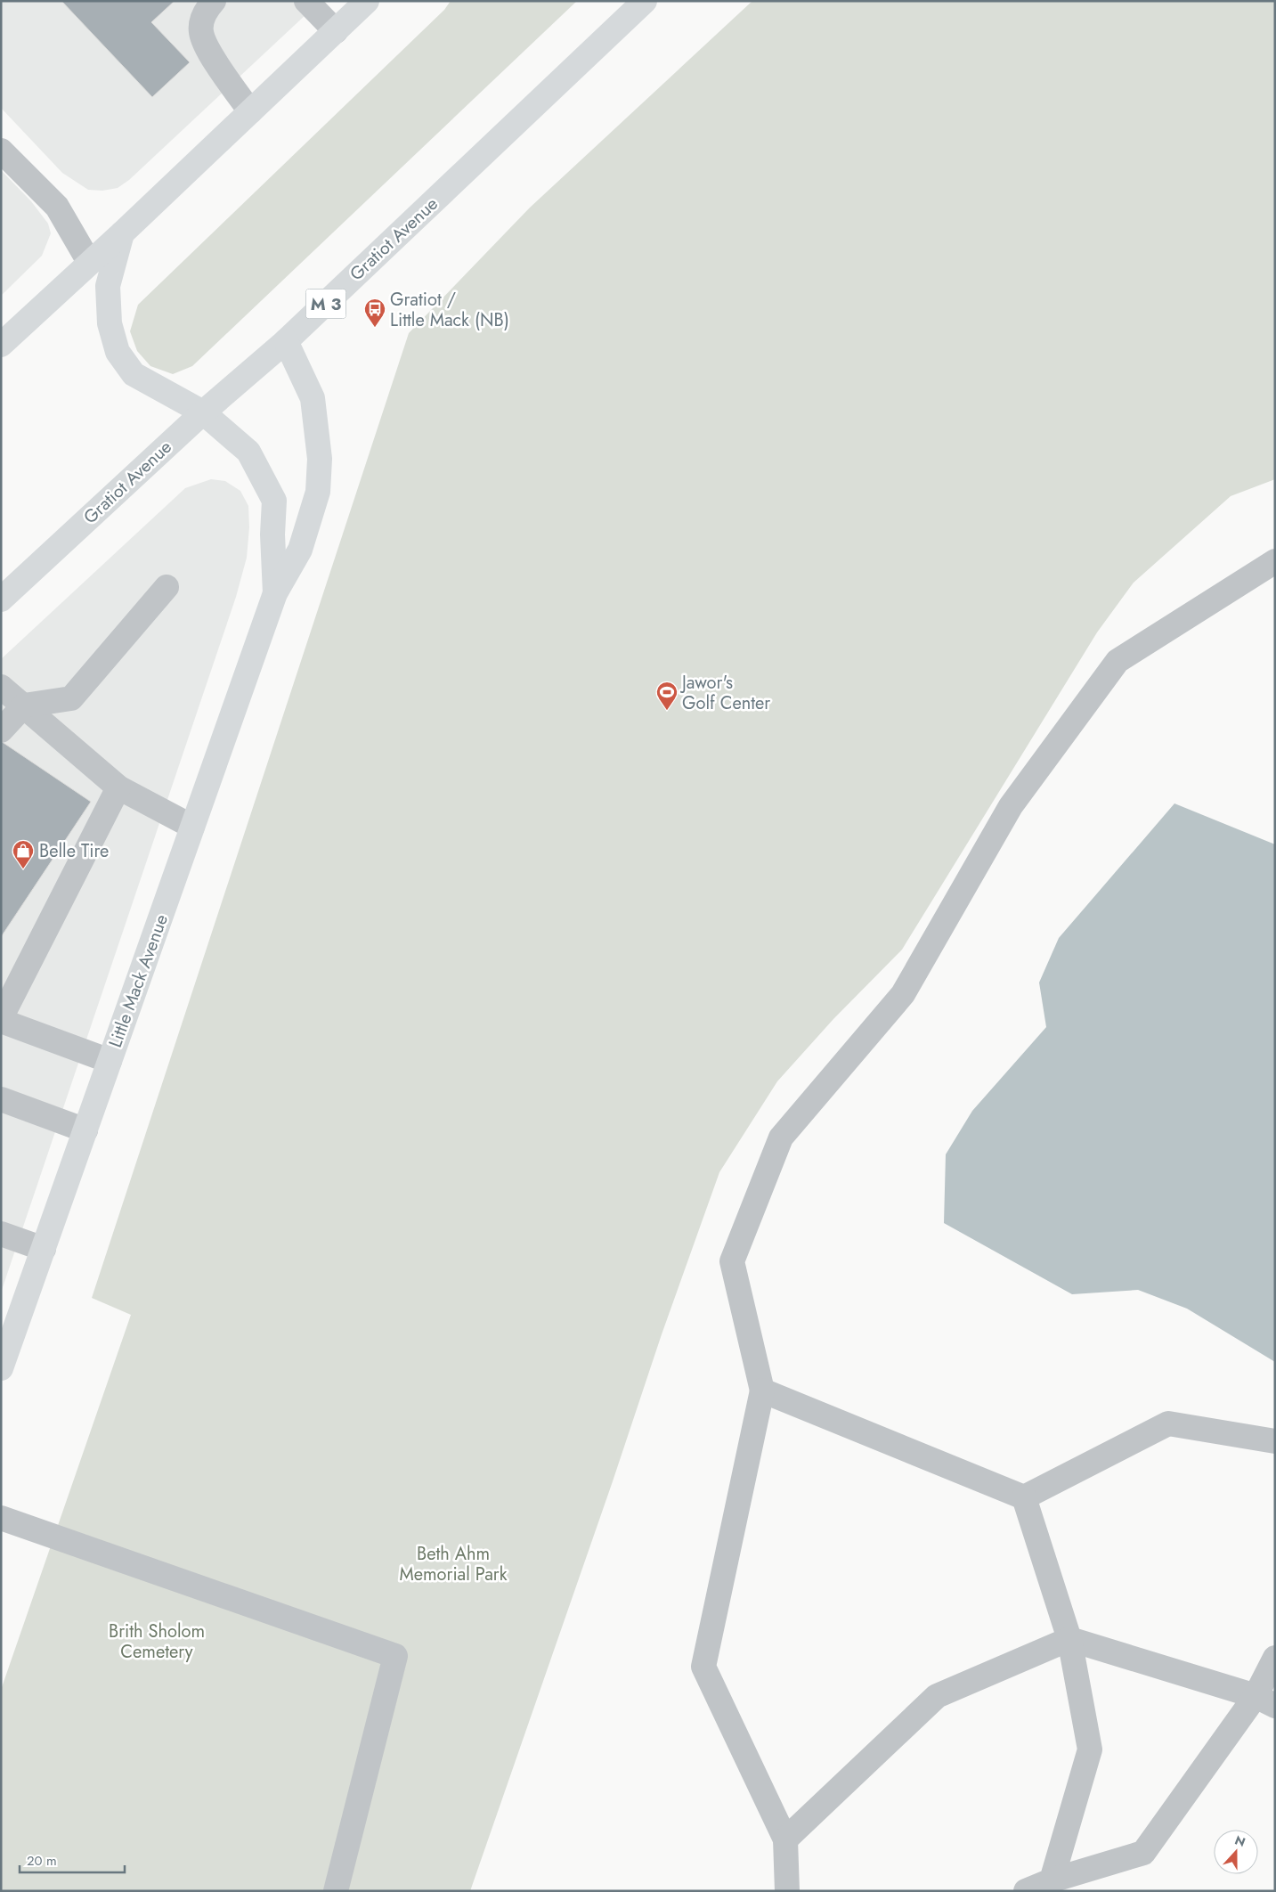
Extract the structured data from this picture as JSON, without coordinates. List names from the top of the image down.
{
  "streets": {
    "main road": ["Gratiot Avenue", "M 3", "Little Mack Avenue"]
  },
  "crossings": [
    ["Gratiot Avenue", "Little Mack Avenue"]
  ],
  "parks": ["Beth Ahm Memorial Park", "Brith Sholom Cemetery"],
  "places": {
    "bus stop": ["Gratiot / Little Mack (NB)"],
    "sports": ["Jawor's Golf Center"],
    "shop": ["Belle Tire"]
  },
  "scale_bar": "20 m",
  "north": "top"
}
